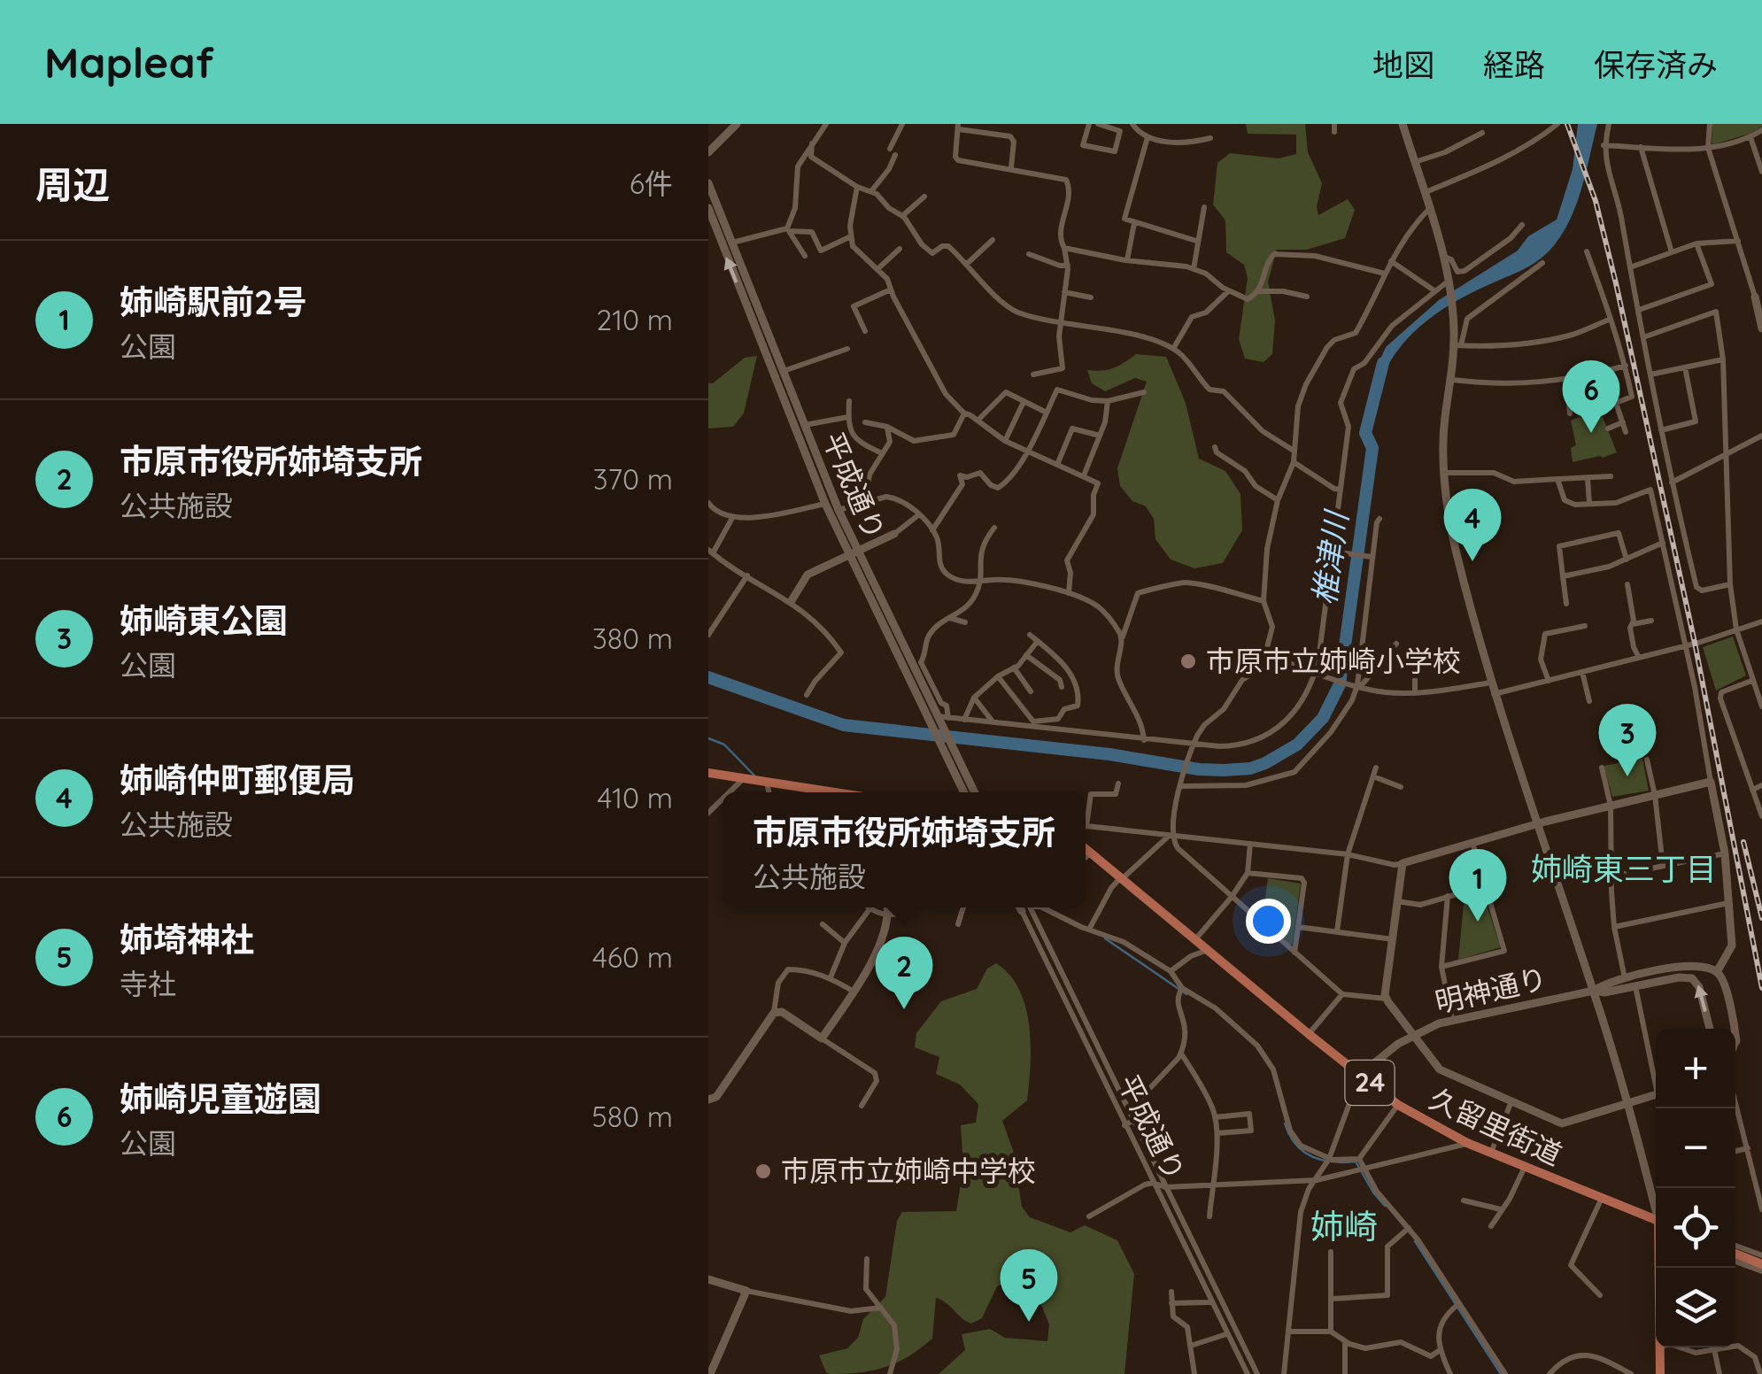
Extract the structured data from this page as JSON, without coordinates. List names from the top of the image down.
{
  "streets": {
    "main road": ["24", "久留里街道"],
    "street": ["平成通り", "明神通り"]
  },
  "crossings": [
    ["明神通り", "久留里街道"]
  ],
  "districts": ["姉崎東三丁目", "姉崎"],
  "water": ["椎津川"],
  "places": ["市原市立姉崎小学校", "市原市立姉崎中学校"],
  "page": {
    "header": "Mapleaf",
    "nav": ["地図", "経路", "保存済み"],
    "heading": ["周辺", "6件"],
    "list": [
      {
        "mark": "1",
        "name": "姉崎駅前2号",
        "note": "公園",
        "value": "210 m"
      },
      {
        "mark": "2",
        "name": "市原市役所姉埼支所",
        "note": "公共施設",
        "value": "370 m"
      },
      {
        "mark": "3",
        "name": "姉崎東公園",
        "note": "公園",
        "value": "380 m"
      },
      {
        "mark": "4",
        "name": "姉崎仲町郵便局",
        "note": "公共施設",
        "value": "410 m"
      },
      {
        "mark": "5",
        "name": "姉埼神社",
        "note": "寺社",
        "value": "460 m"
      },
      {
        "mark": "6",
        "name": "姉崎児童遊園",
        "note": "公園",
        "value": "580 m"
      }
    ],
    "pins": [
      "6",
      "4",
      "3",
      "1",
      "2",
      "5"
    ],
    "popup": ["市原市役所姉埼支所", "公共施設"],
    "map_buttons": ["+", "−"]
  }
}
